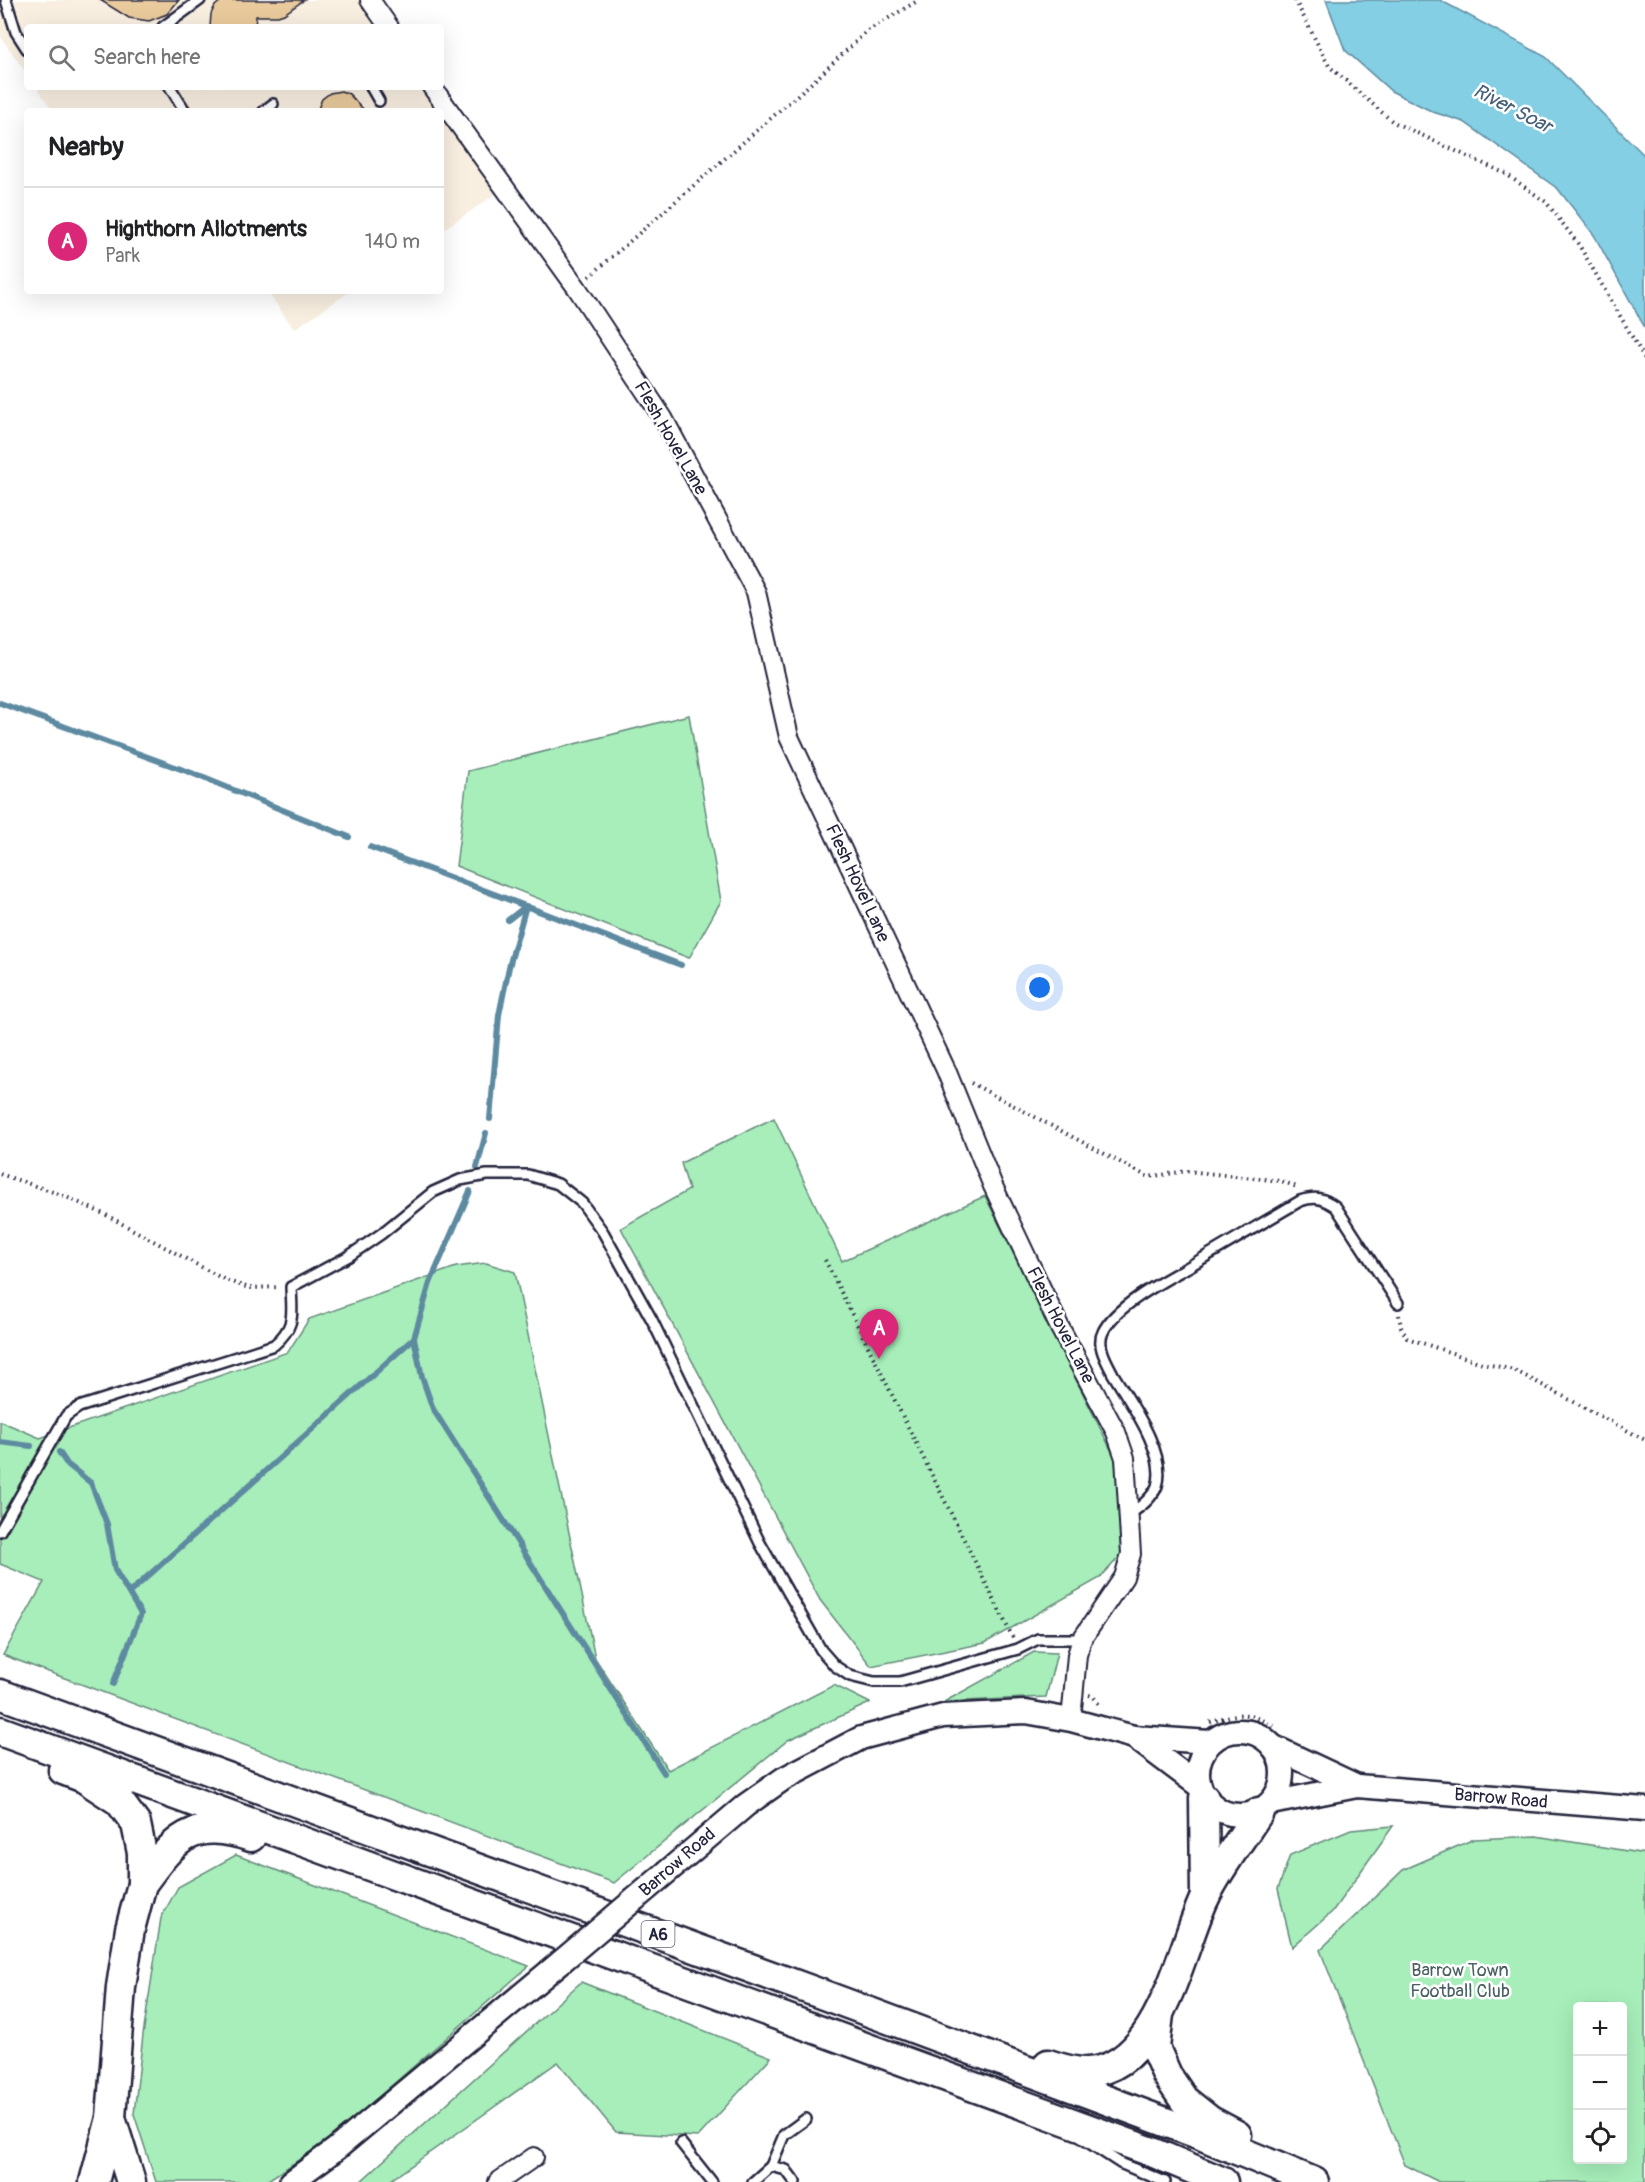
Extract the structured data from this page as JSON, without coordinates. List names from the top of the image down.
{
  "streets": {
    "highway": ["A6"],
    "street": ["Flesh Hovel Lane", "Barrow Road"]
  },
  "crossings": [
    ["Flesh Hovel Lane", "Barrow Road"]
  ],
  "water": ["River Soar"],
  "parks": ["Barrow Town Football Club"],
  "page": {
    "search": "Search here",
    "heading": "Nearby",
    "list": [
      {
        "mark": "A",
        "name": "Highthorn Allotments",
        "note": "Park",
        "value": "140 m"
      }
    ],
    "pins": "A",
    "map_buttons": ["+", "−"]
  }
}
